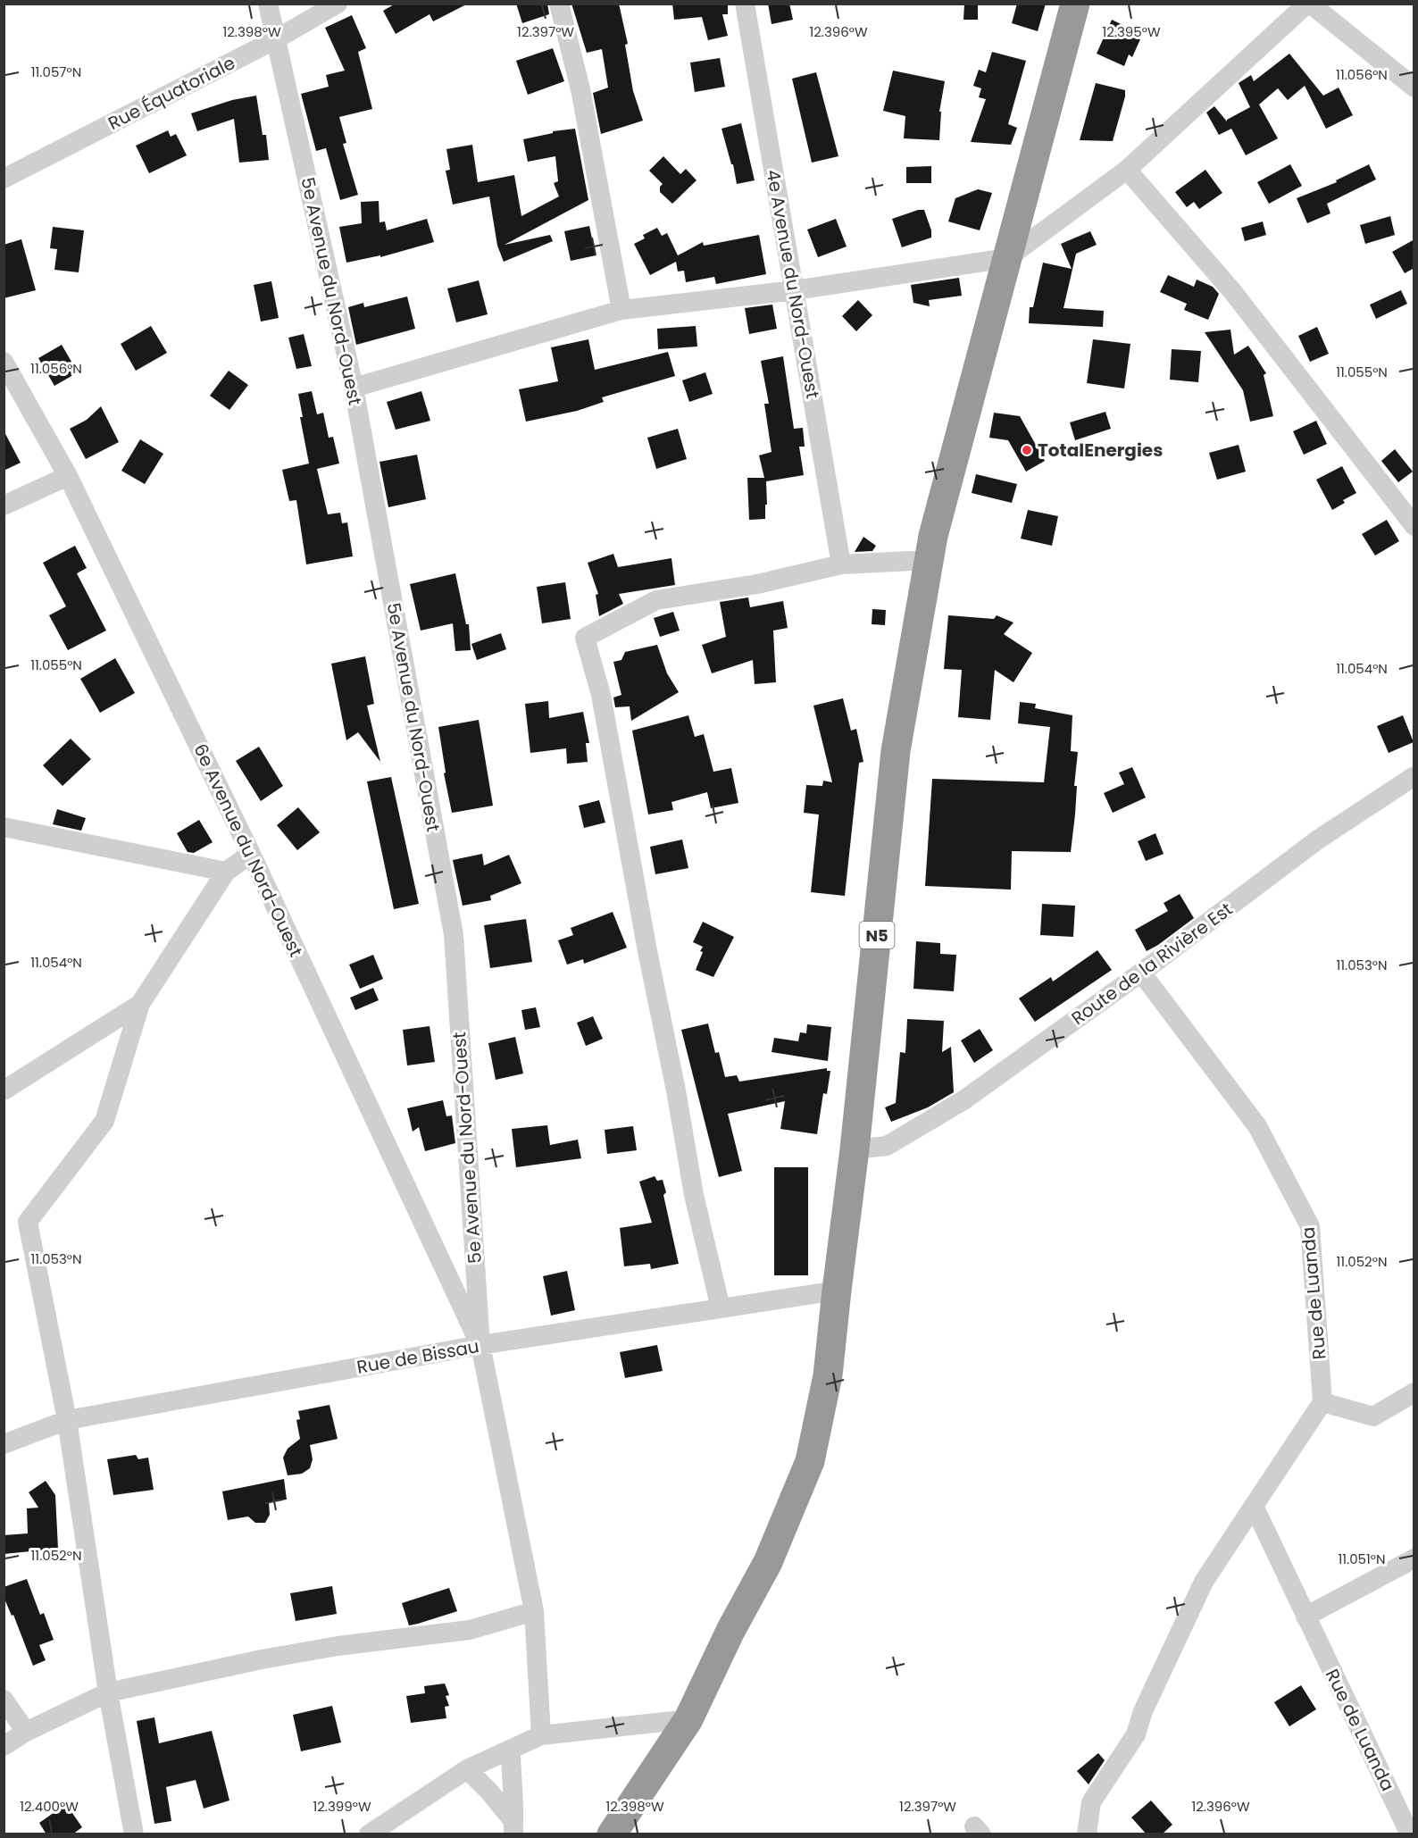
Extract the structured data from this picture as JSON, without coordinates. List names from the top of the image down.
{
  "streets": {
    "highway": ["N5"],
    "street": [
      "Rue Équatoriale",
      "4e Avenue du Nord-Ouest",
      "5e Avenue du Nord-Ouest",
      "6e Avenue du Nord-Ouest",
      "Route de la Rivière Est",
      "Rue de Luanda",
      "Rue de Bissau"
    ]
  },
  "crossings": [
    ["Rue Équatoriale", "5e Avenue du Nord-Ouest"],
    ["5e Avenue du Nord-Ouest", "6e Avenue du Nord-Ouest"],
    ["5e Avenue du Nord-Ouest", "Rue de Bissau"],
    ["6e Avenue du Nord-Ouest", "Rue de Bissau"],
    ["N5", "Route de la Rivière Est"],
    ["N5", "Rue de Bissau"],
    ["Route de la Rivière Est", "Rue de Luanda"]
  ],
  "places": ["TotalEnergies"],
  "coordinates": [
    "12.398°W",
    "12.397°W",
    "12.396°W",
    "12.395°W",
    "11.057°N",
    "11.056°N",
    "11.055°N",
    "11.054°N",
    "11.053°N",
    "11.052°N",
    "11.051°N",
    "12.400°W",
    "12.399°W"
  ]
}
